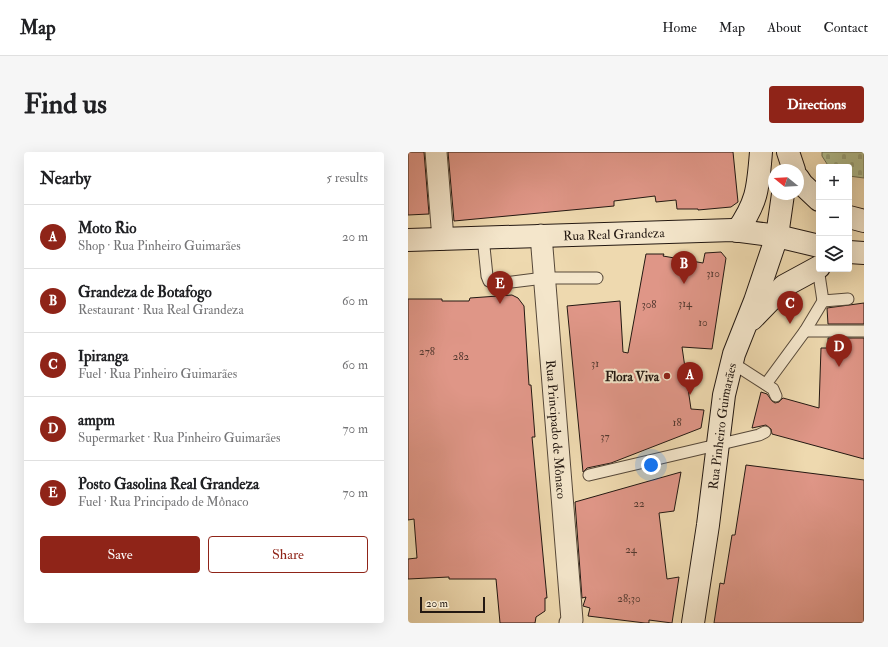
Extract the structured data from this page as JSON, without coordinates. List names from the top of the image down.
{
  "streets": {
    "main road": ["Rua Real Grandeza", "Rua Pinheiro Guimarães"],
    "street": ["Rua Principado de Mônaco"]
  },
  "crossings": [
    ["Rua Real Grandeza", "Rua Pinheiro Guimarães"],
    ["Rua Real Grandeza", "Rua Principado de Mônaco"]
  ],
  "places": ["Flora Viva"],
  "house_numbers": [
    "310",
    "314",
    "308",
    "10",
    "278",
    "282",
    "31",
    "18",
    "37",
    "22",
    "24",
    "28;30"
  ],
  "scale_bar": "20 m",
  "north": "left",
  "page": {
    "header": "Map",
    "nav": [
      "Home",
      "Map",
      "About",
      "Contact"
    ],
    "buttons": [
      "Directions",
      ["Save", "Share"]
    ],
    "title": "Find us",
    "heading": ["Nearby", "5 results"],
    "map_buttons": ["+", "−"],
    "list": [
      {
        "mark": "A",
        "name": "Moto Rio",
        "note": "Shop · Rua Pinheiro Guimarães",
        "value": "20 m"
      },
      {
        "mark": "B",
        "name": "Grandeza de Botafogo",
        "note": "Restaurant · Rua Real Grandeza",
        "value": "60 m"
      },
      {
        "mark": "C",
        "name": "Ipiranga",
        "note": "Fuel · Rua Pinheiro Guimarães",
        "value": "60 m"
      },
      {
        "mark": "D",
        "name": "ampm",
        "note": "Supermarket · Rua Pinheiro Guimarães",
        "value": "70 m"
      },
      {
        "mark": "E",
        "name": "Posto Gasolina Real Grandeza",
        "note": "Fuel · Rua Principado de Mônaco",
        "value": "70 m"
      }
    ],
    "pins": [
      "B",
      "E",
      "C",
      "D",
      "A"
    ],
    "scale": "20 m"
  }
}
